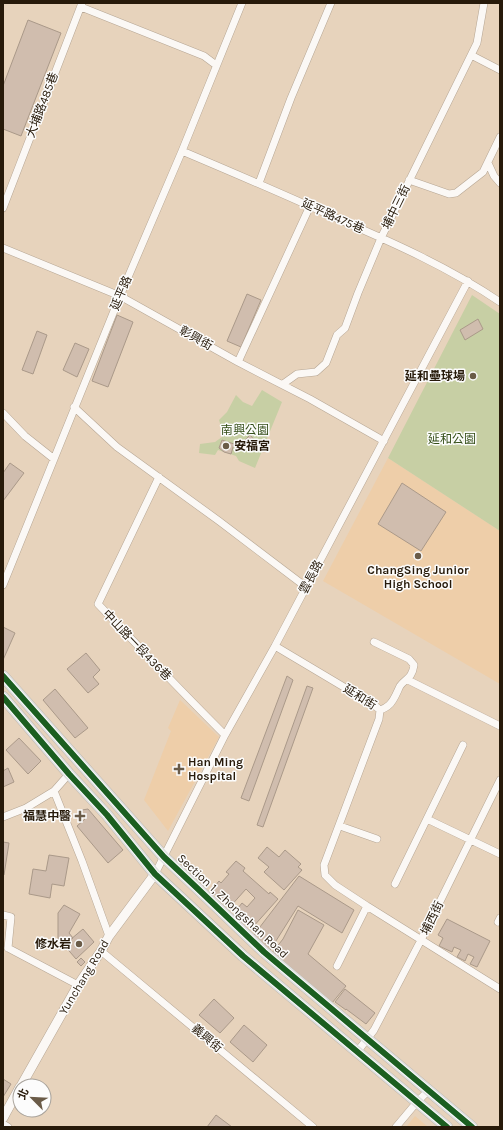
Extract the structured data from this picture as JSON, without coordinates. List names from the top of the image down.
{
  "streets": {
    "main road": ["Section 1, Zhongshan Road"],
    "street": [
      "大埔路485巷",
      "埔中三街",
      "延平路475巷",
      "延平路",
      "彰興街",
      "雲長路",
      "中山路一段436巷",
      "延和街",
      "埔西街",
      "Yunchang Road",
      "義興街"
    ]
  },
  "crossings": [
    ["埔中三街", "延平路475巷"],
    ["埔中三街", "彰興街"],
    ["延平路475巷", "延平路"],
    ["延平路475巷", "雲長路"],
    ["延平路", "彰興街"],
    ["彰興街", "雲長路"],
    ["雲長路", "中山路一段436巷"],
    ["雲長路", "延和街"],
    ["雲長路", "Section 1, Zhongshan Road"],
    ["雲長路", "Yunchang Road"],
    ["延和街", "埔西街"],
    ["Section 1, Zhongshan Road", "埔西街"],
    ["Yunchang Road", "義興街"]
  ],
  "parks": ["南興公園", "延和公園"],
  "places": {
    "other": [
      "延和壘球場",
      "安福宮",
      "ChangSing Junior High School",
      "修水岩"
    ],
    "health": ["Han Ming Hospital", "福慧中醫"]
  },
  "north": "top left"
}
